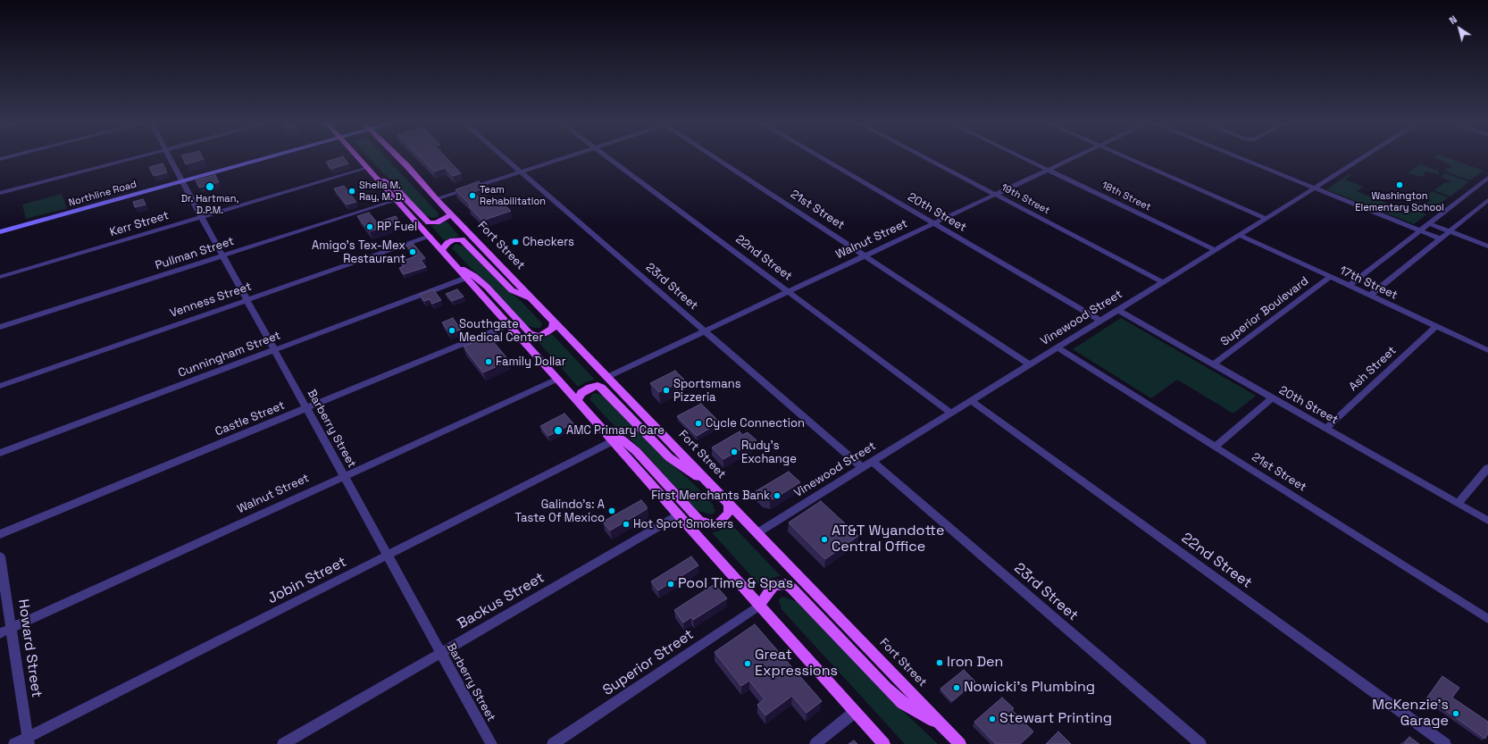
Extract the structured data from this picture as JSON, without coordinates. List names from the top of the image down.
{
  "streets": {
    "main road": ["Northline Road", "Fort Street"],
    "street": [
      "18th Street",
      "19th Street",
      "21st Street",
      "20th Street",
      "Kerr Street",
      "Walnut Street",
      "Pullman Street",
      "22nd Street",
      "17th Street",
      "23rd Street",
      "Venness Street",
      "Superior Boulevard",
      "Vinewood Street",
      "Cunningham Street",
      "Ash Street",
      "Castle Street",
      "Barberry Street",
      "Jobin Street",
      "Backus Street",
      "Howard Street",
      "Superior Street"
    ]
  },
  "crossings": [
    ["Northline Road", "Barberry Street"],
    ["18th Street", "Walnut Street"],
    ["18th Street", "Vinewood Street"],
    ["19th Street", "Walnut Street"],
    ["19th Street", "Vinewood Street"],
    ["21st Street", "Walnut Street"],
    ["21st Street", "Vinewood Street"],
    ["20th Street", "Walnut Street"],
    ["20th Street", "Superior Boulevard"],
    ["20th Street", "Vinewood Street"],
    ["20th Street", "Ash Street"],
    ["Kerr Street", "Barberry Street"],
    ["Walnut Street", "Fort Street"],
    ["Walnut Street", "22nd Street"],
    ["Walnut Street", "23rd Street"],
    ["Walnut Street", "Barberry Street"],
    ["Walnut Street", "Howard Street"],
    ["Fort Street", "Vinewood Street"],
    ["Pullman Street", "Barberry Street"],
    ["22nd Street", "Vinewood Street"],
    ["17th Street", "Superior Boulevard"],
    ["17th Street", "Vinewood Street"],
    ["17th Street", "Ash Street"],
    ["23rd Street", "Vinewood Street"],
    ["Venness Street", "Barberry Street"],
    ["Cunningham Street", "Barberry Street"],
    ["Castle Street", "Barberry Street"],
    ["Barberry Street", "Jobin Street"],
    ["Barberry Street", "Backus Street"],
    ["Jobin Street", "Howard Street"]
  ],
  "places": [
    "Washington Elementary School",
    "Dr. Hartman, D.P.M.",
    "Sheila M. Ray, M. D.",
    "Team Rehabilitation",
    "RP Fuel",
    "Checkers",
    "Amigo’s Tex-Mex Restaurant",
    "Southgate Medical Center",
    "Family Dollar",
    "Sportsmans Pizzeria",
    "Cycle Connection",
    "AMC Primary Care",
    "Rudy's Exchange",
    "First Merchants Bank",
    "Galindo's: A Taste Of Mexico",
    "Hot Spot Smokers",
    "AT&T Wyandotte Central Office",
    "Pool Time & Spas",
    "Iron Den",
    "Great Expressions",
    "Nowicki's Plumbing",
    "McKenzie's Garage",
    "Stewart Printing"
  ],
  "north": "top left"
}
